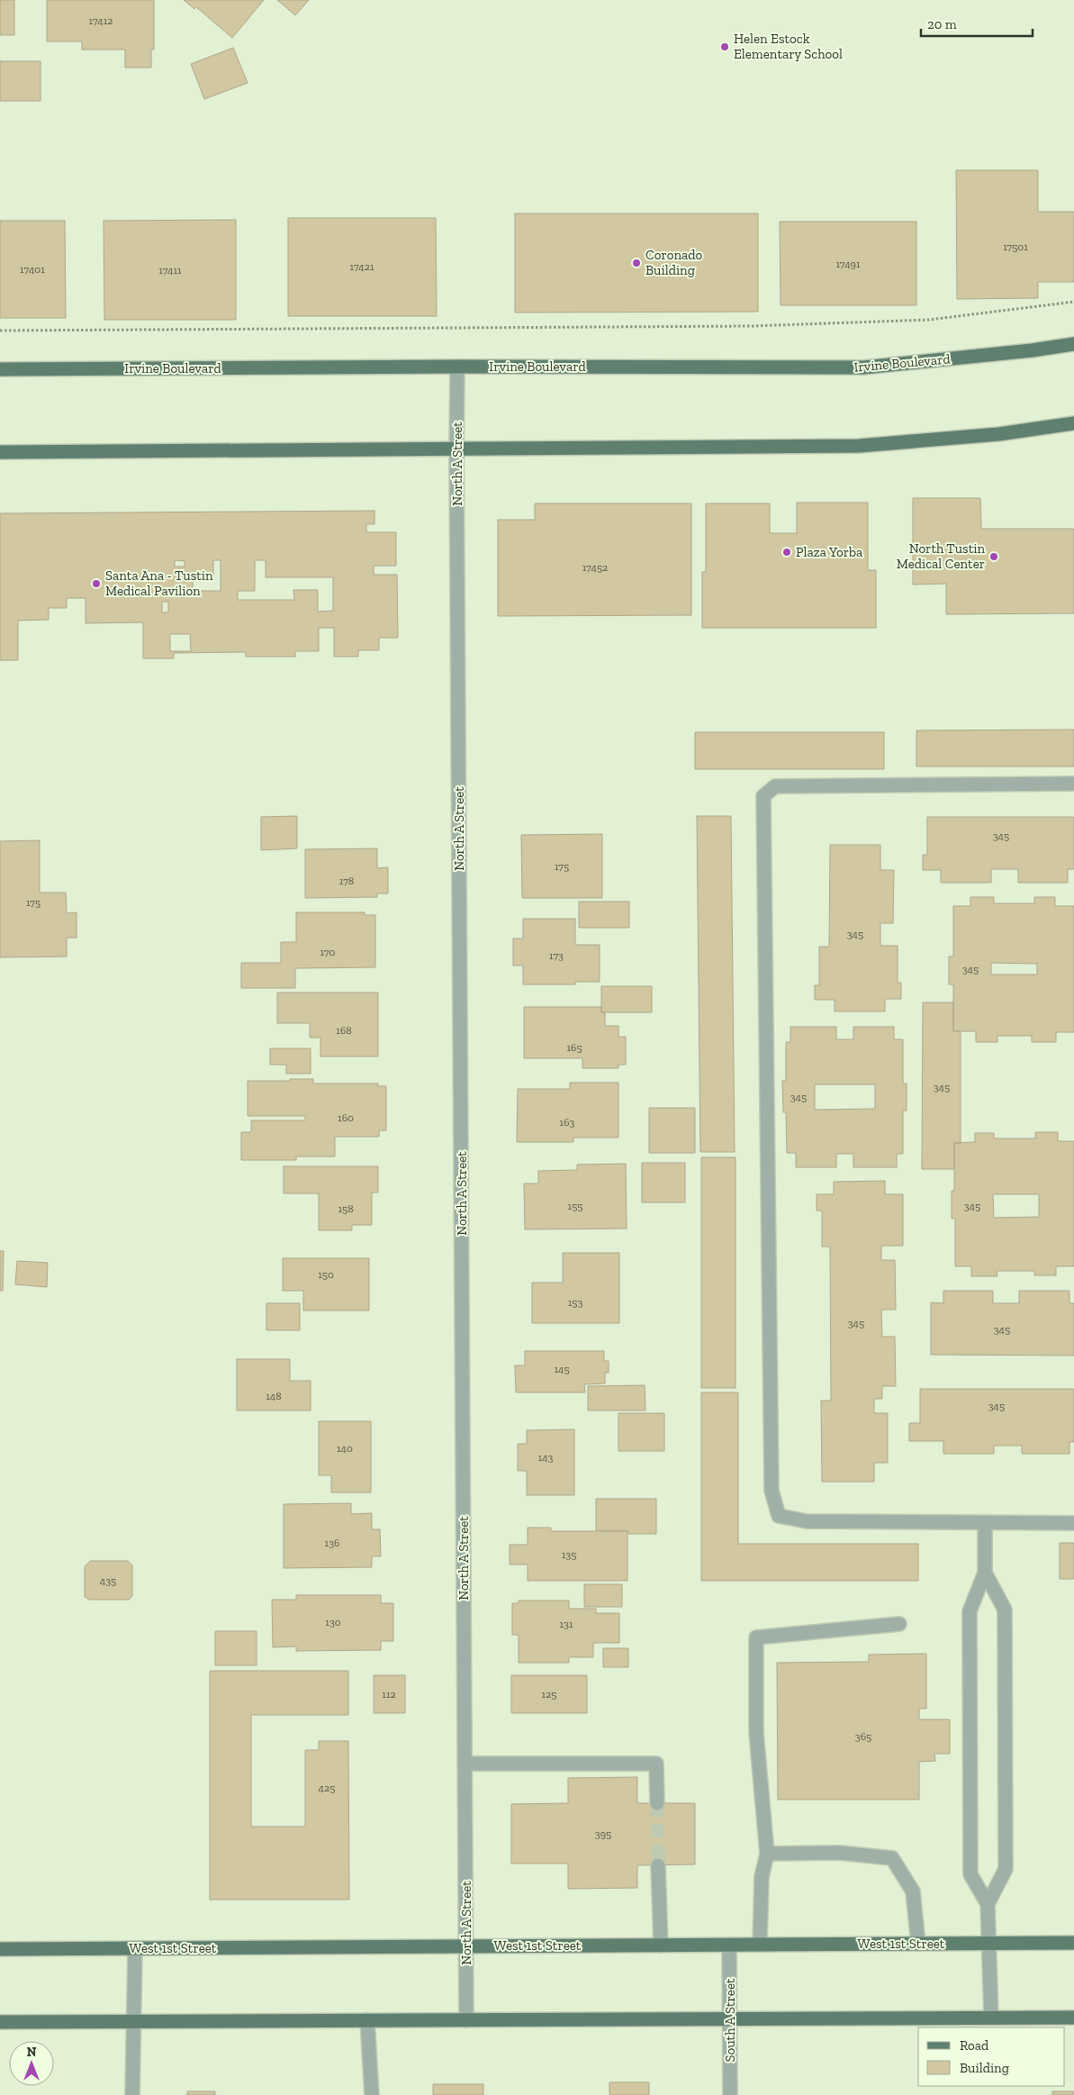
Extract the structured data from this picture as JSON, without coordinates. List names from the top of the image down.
{
  "streets": {
    "main road": ["Irvine Boulevard", "West 1st Street"],
    "street": ["North A Street", "South A Street"]
  },
  "crossings": [
    ["Irvine Boulevard", "North A Street"],
    ["North A Street", "West 1st Street"],
    ["West 1st Street", "South A Street"]
  ],
  "places": [
    "Helen Estock Elementary School",
    "Coronado Building",
    "Plaza Yorba",
    "North Tustin Medical Center",
    "Santa Ana - Tustin Medical Pavilion"
  ],
  "house_numbers": [
    "17412",
    "17501",
    "17491",
    "17421",
    "17401",
    "17411",
    "17452",
    "345",
    "175",
    "178",
    "175",
    "345",
    "170",
    "173",
    "345",
    "168",
    "165",
    "345",
    "345",
    "160",
    "163",
    "155",
    "345",
    "158",
    "150",
    "153",
    "345",
    "345",
    "145",
    "148",
    "345",
    "140",
    "143",
    "136",
    "135",
    "435",
    "130",
    "131",
    "112",
    "125",
    "365",
    "425",
    "395"
  ],
  "legend": ["Road", "Building"],
  "scale_bar": "20 m",
  "north": "top"
}
